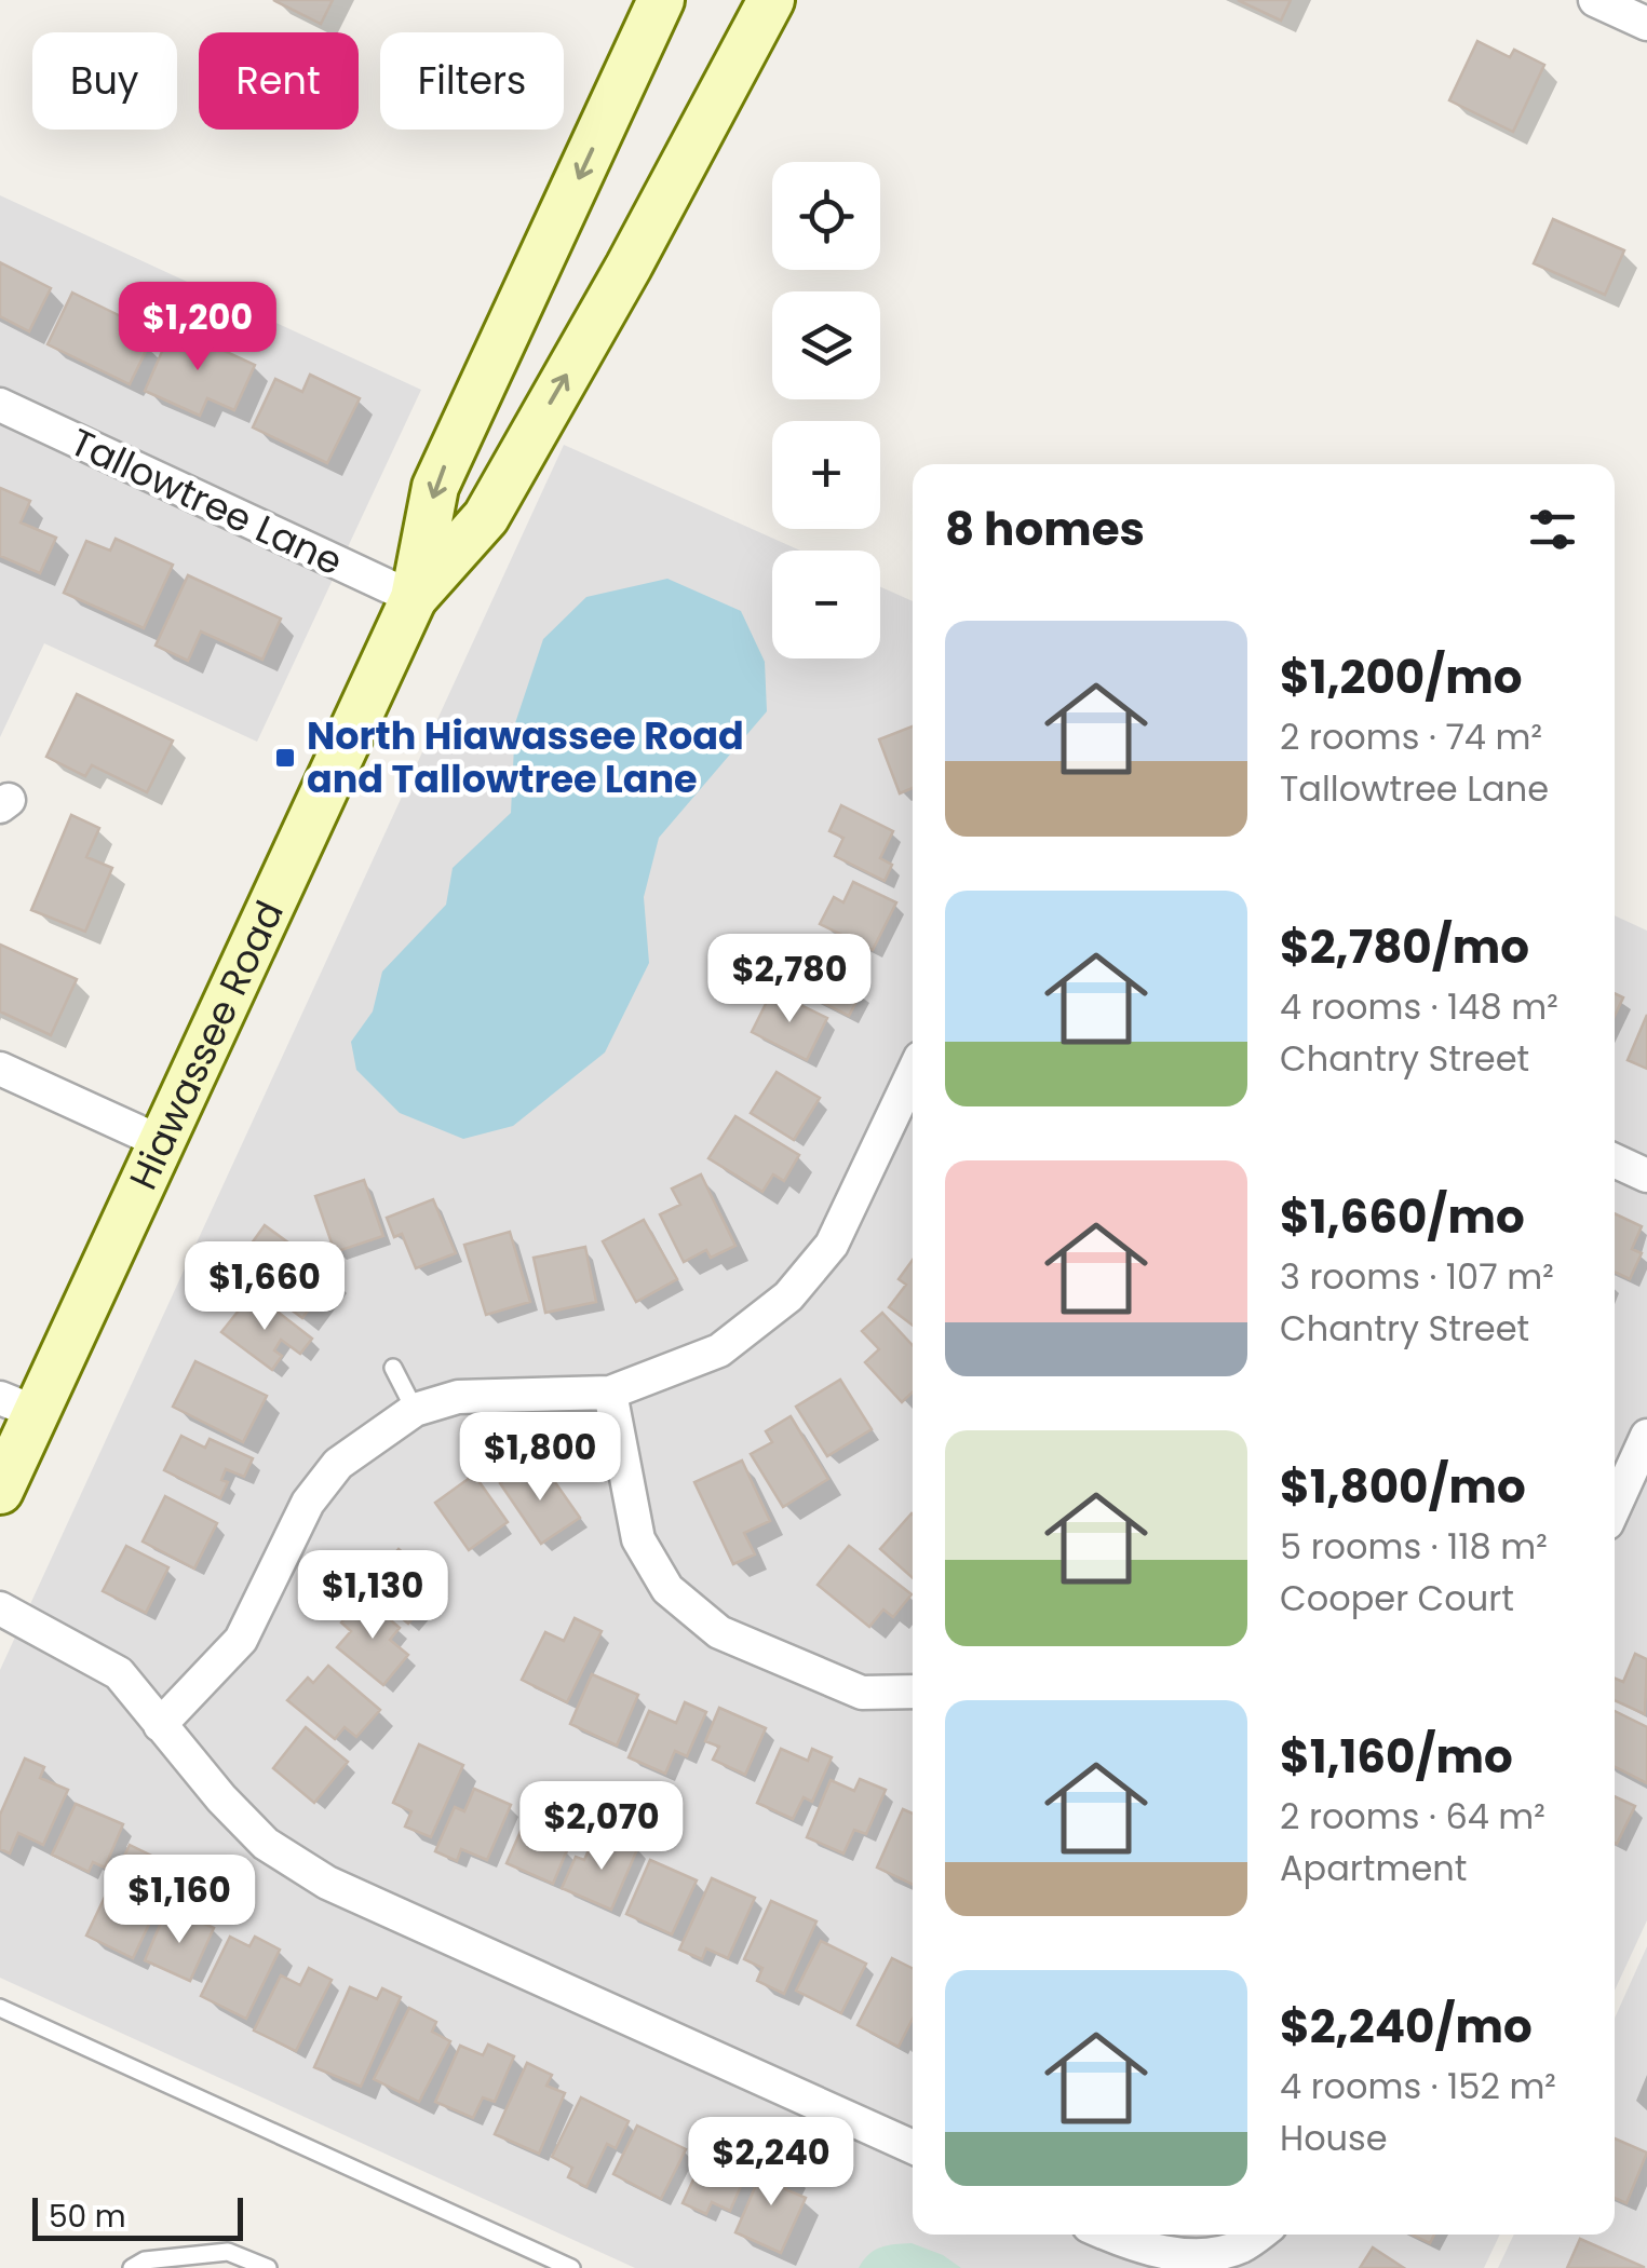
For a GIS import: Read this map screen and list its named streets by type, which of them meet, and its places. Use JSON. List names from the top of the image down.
{
  "streets": {
    "main road": ["Hiawassee Road"],
    "street": ["Tallowtree Lane"]
  },
  "crossings": [
    ["Tallowtree Lane", "Hiawassee Road"]
  ],
  "places": {
    "transit": ["North Hiawassee Road and Tallowtree Lane"]
  },
  "scale_bar": "50 m",
  "page": {
    "chip": ["Buy", "Rent", "Filters"],
    "map_buttons": ["+", "−"],
    "price": [
      "$1,200",
      "$2,780",
      "$1,660",
      "$1,800",
      "$1,130",
      "$2,070",
      "$1,160",
      "$2,240"
    ],
    "heading": "8 homes",
    "list": [
      {
        "name": "$1,200/mo",
        "note": "2 rooms · 74 m² · Tallowtree Lane"
      },
      {
        "name": "$2,780/mo",
        "note": "4 rooms · 148 m² · Chantry Street"
      },
      {
        "name": "$1,660/mo",
        "note": "3 rooms · 107 m² · Chantry Street"
      },
      {
        "name": "$1,800/mo",
        "note": "5 rooms · 118 m² · Cooper Court"
      },
      {
        "name": "$1,160/mo",
        "note": "2 rooms · 64 m² · Apartment"
      },
      {
        "name": "$2,240/mo",
        "note": "4 rooms · 152 m² · House"
      }
    ],
    "scale": "50 m"
  }
}
